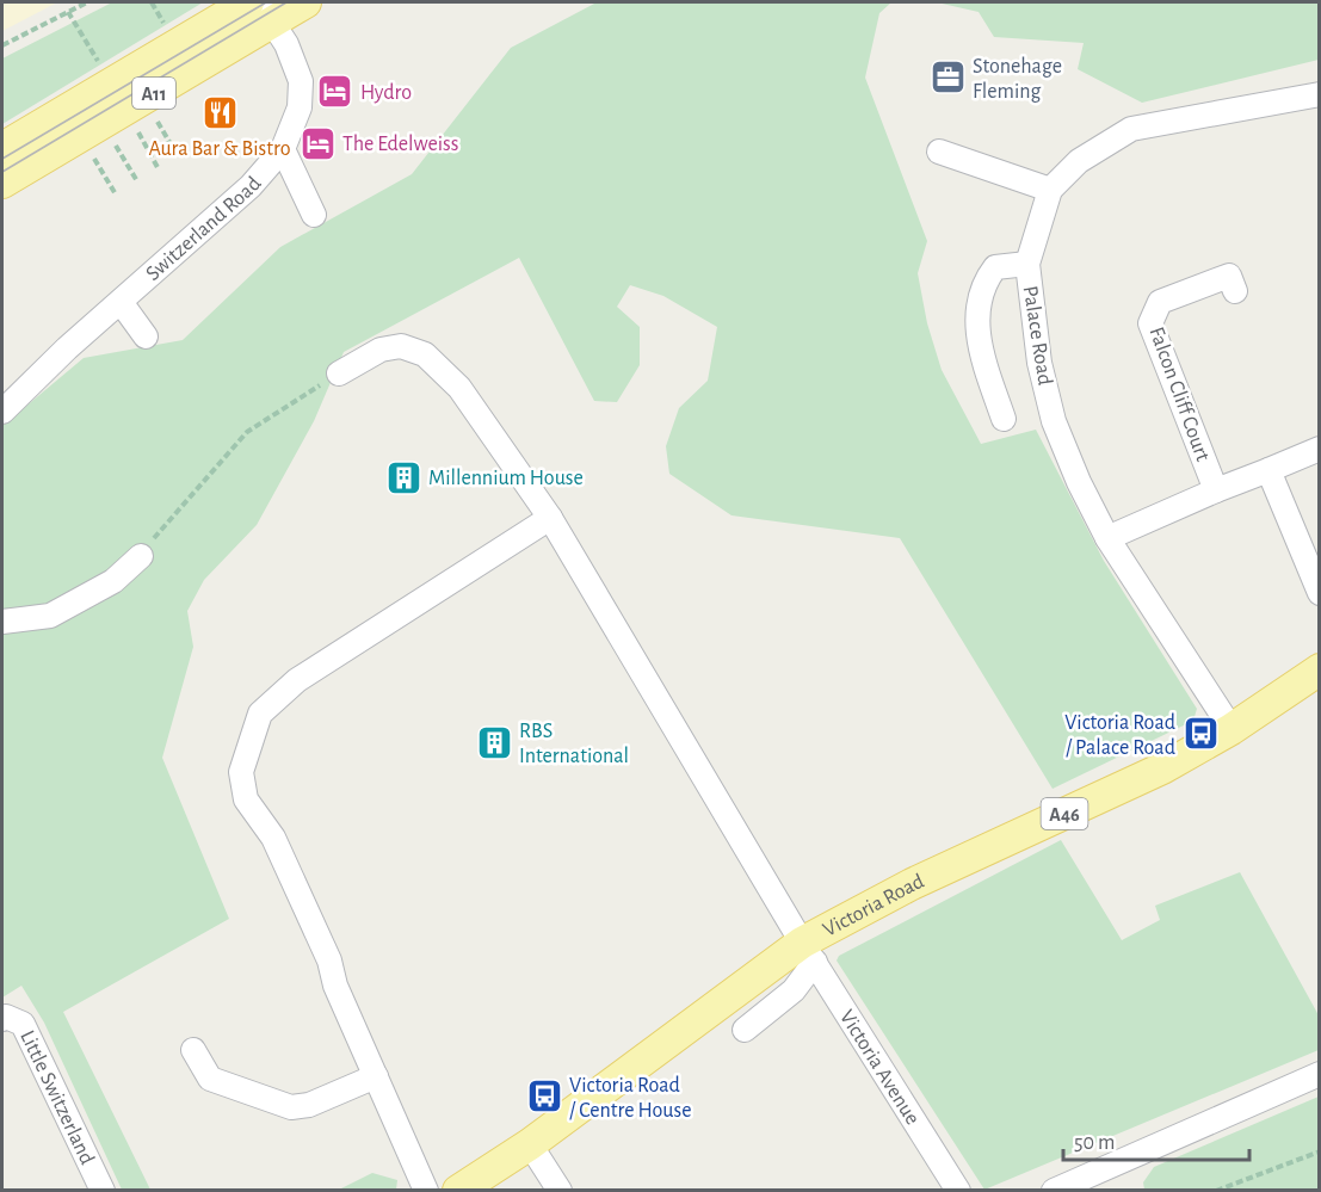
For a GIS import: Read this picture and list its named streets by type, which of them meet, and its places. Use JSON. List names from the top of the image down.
{
  "streets": {
    "main road": ["A11", "A46", "Victoria Road"],
    "street": [
      "Switzerland Road",
      "Palace Road",
      "Falcon Cliff Court",
      "Victoria Avenue",
      "Little Switzerland"
    ]
  },
  "crossings": [
    ["A11", "Switzerland Road"],
    ["Palace Road", "Falcon Cliff Court"],
    ["Palace Road", "Victoria Road"],
    ["Victoria Road", "Victoria Avenue"]
  ],
  "places": {
    "office": ["Stonehage Fleming"],
    "hotel": ["Hydro", "The Edelweiss"],
    "restaurant": ["Aura Bar & Bistro"],
    "building": ["Millennium House", "RBS International"],
    "bus stop": ["Victoria Road / Palace Road", "Victoria Road / Centre House"]
  },
  "scale_bar": "50 m"
}
